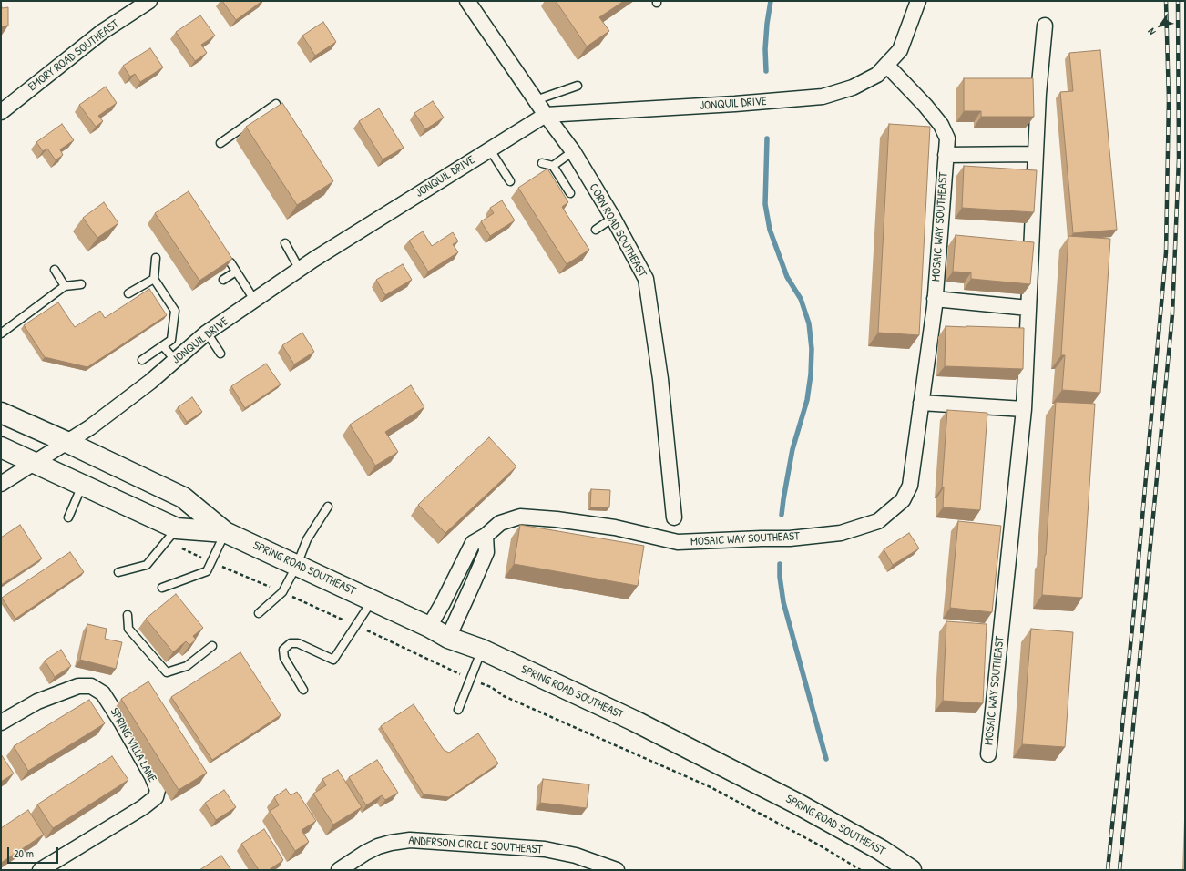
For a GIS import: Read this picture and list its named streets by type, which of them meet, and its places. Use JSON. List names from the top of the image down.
{
  "streets": {
    "main road": ["SPRING ROAD SOUTHEAST"],
    "street": [
      "EMORY ROAD SOUTHEAST",
      "JONQUIL DRIVE",
      "MOSAIC WAY SOUTHEAST",
      "CORN ROAD SOUTHEAST",
      "SPRING VILLA LANE",
      "ANDERSON CIRCLE SOUTHEAST"
    ]
  },
  "crossings": [
    ["JONQUIL DRIVE", "MOSAIC WAY SOUTHEAST"],
    ["JONQUIL DRIVE", "CORN ROAD SOUTHEAST"],
    ["JONQUIL DRIVE", "SPRING ROAD SOUTHEAST"],
    ["MOSAIC WAY SOUTHEAST", "SPRING ROAD SOUTHEAST"]
  ],
  "scale_bar": "20 m",
  "north": "bottom left"
}
